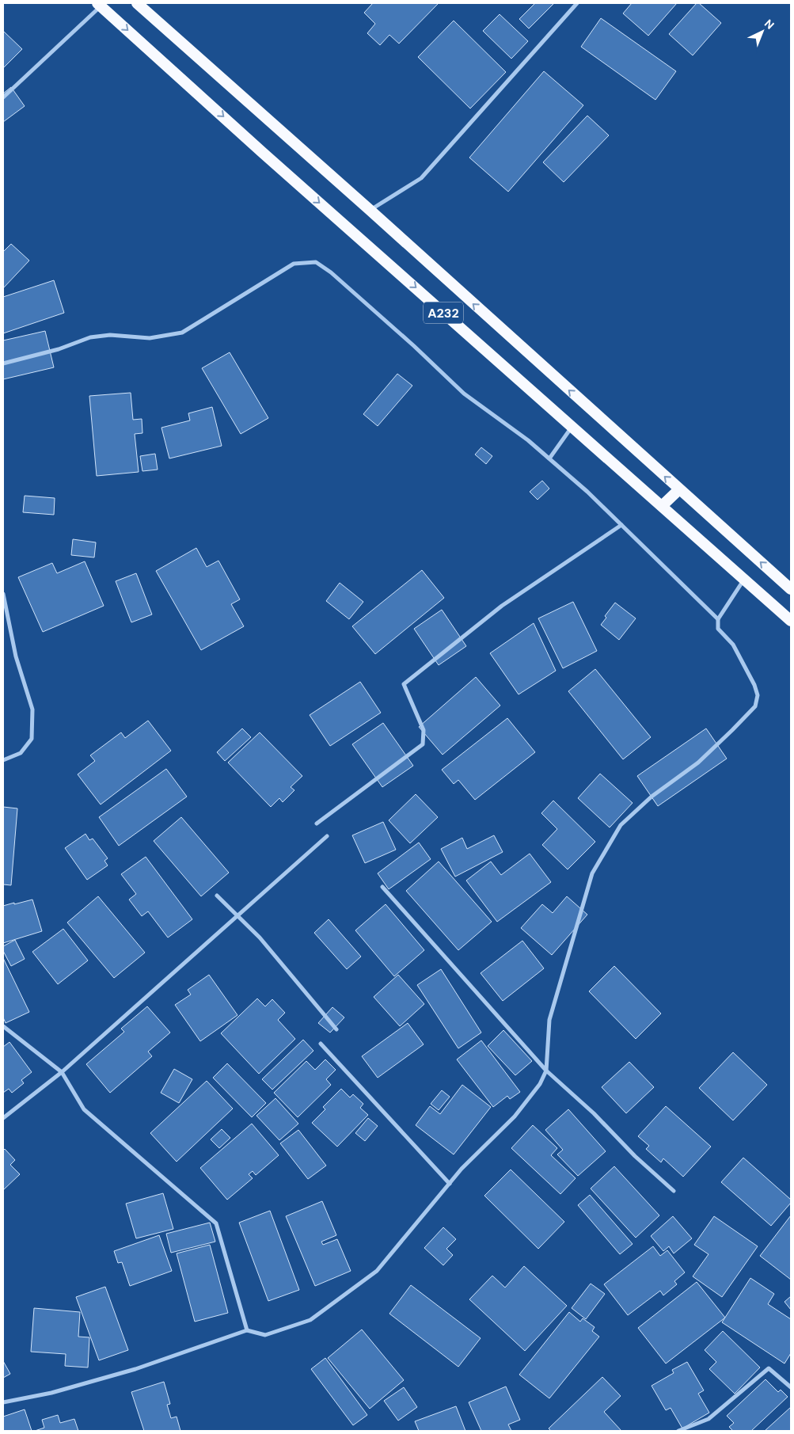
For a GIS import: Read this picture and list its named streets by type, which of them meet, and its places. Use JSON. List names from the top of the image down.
{
  "streets": {
    "highway": ["A232"]
  },
  "north": "top right"
}
